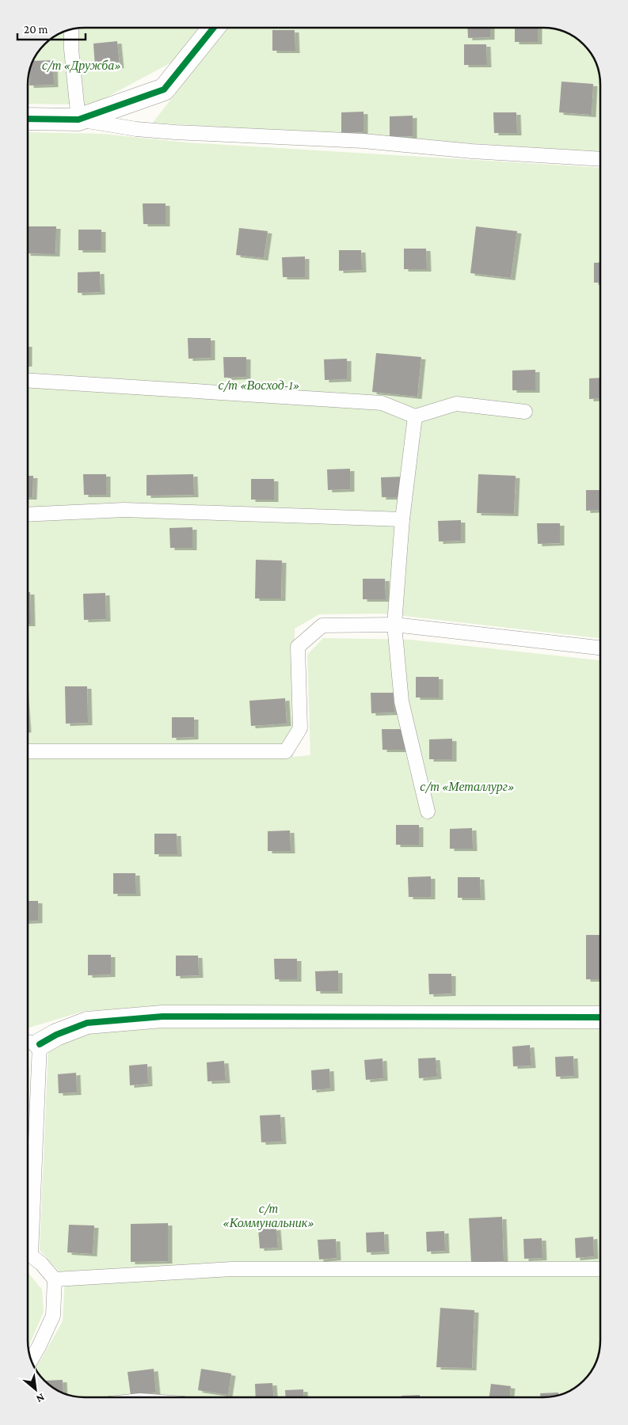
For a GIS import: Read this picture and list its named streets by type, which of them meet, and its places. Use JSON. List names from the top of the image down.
{
  "parks": [
    "с/т «Дружба»",
    "с/т «Восход-1»",
    "с/т «Металлург»",
    "с/т «Коммунальник»"
  ],
  "scale_bar": "20 m",
  "north": "bottom right"
}
